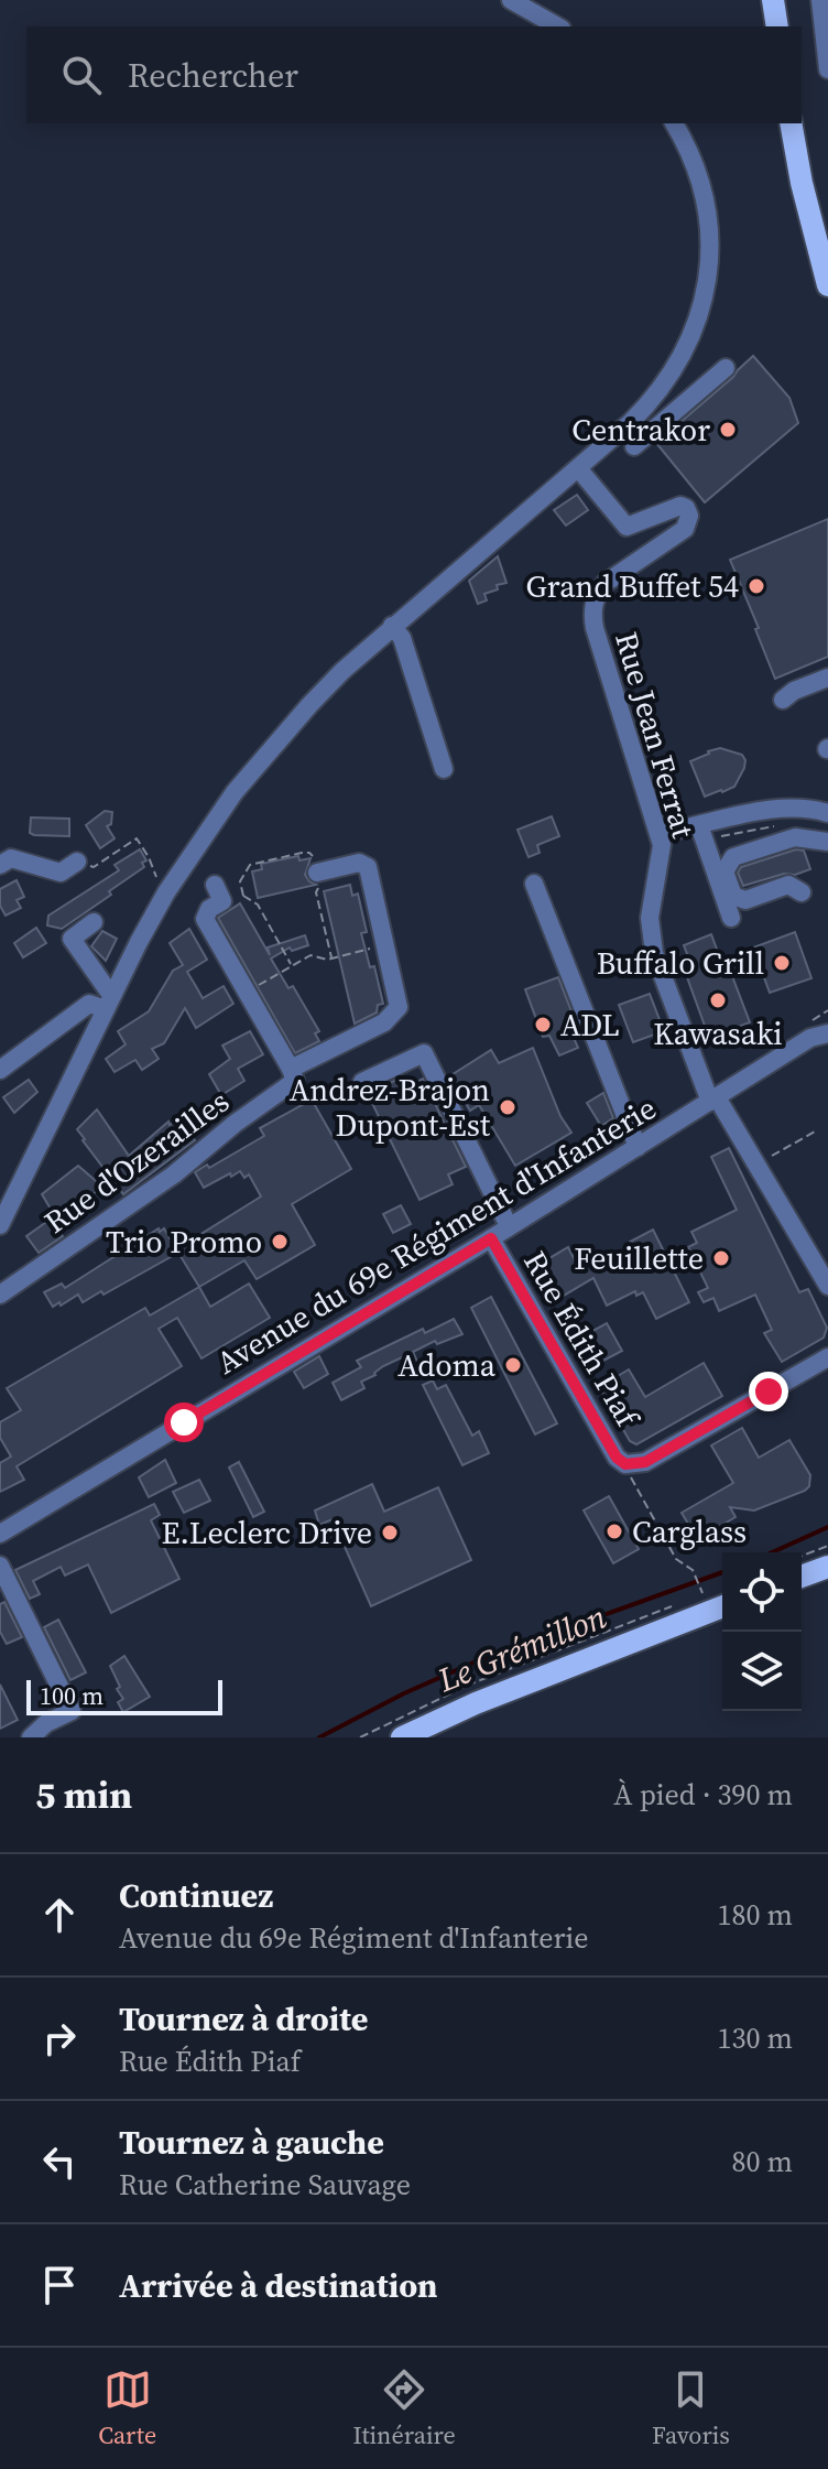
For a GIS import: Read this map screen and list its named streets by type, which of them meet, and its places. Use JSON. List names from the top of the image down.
{
  "streets": {
    "street": [
      "Rue Jean Ferrat",
      "Rue d'Ozerailles",
      "Avenue du 69e Régiment d'Infanterie",
      "Rue Édith Piaf"
    ]
  },
  "crossings": [
    ["Rue Jean Ferrat", "Avenue du 69e Régiment d'Infanterie"],
    ["Avenue du 69e Régiment d'Infanterie", "Rue Édith Piaf"]
  ],
  "water": ["Le Grémillon"],
  "places": [
    "Centrakor",
    "Grand Buffet 54",
    "Buffalo Grill",
    "Kawasaki",
    "ADL",
    "Andrez-Brajon Dupont-Est",
    "Trio Promo",
    "Feuillette",
    "Adoma",
    "Carglass",
    "E.Leclerc Drive"
  ],
  "scale_bar": "100 m",
  "page": {
    "search": "Rechercher",
    "scale": "100 m",
    "heading": ["5 min", "À pied · 390 m"],
    "list": [
      ["Continuez", "Avenue du 69e Régiment d'Infanterie", "180 m"],
      ["Tournez à droite", "Rue Édith Piaf", "130 m"],
      ["Tournez à gauche", "Rue Catherine Sauvage", "80 m"],
      "Arrivée à destination"
    ],
    "nav": ["Carte", "Itinéraire", "Favoris"]
  }
}
